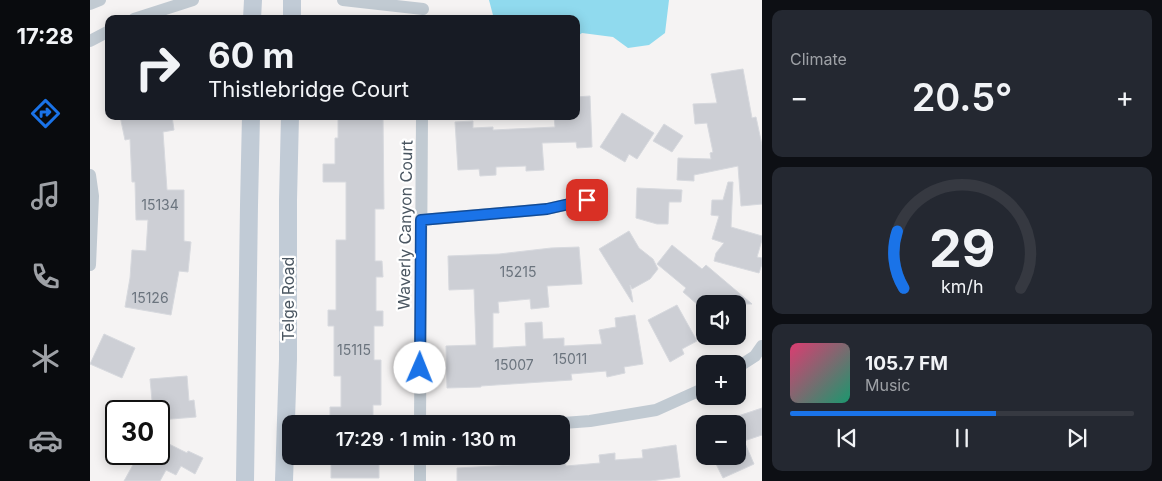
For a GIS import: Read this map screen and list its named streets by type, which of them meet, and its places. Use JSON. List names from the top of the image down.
{
  "streets": {
    "main road": ["Telge Road"],
    "street": ["Waverly Canyon Court"]
  },
  "house_numbers": [
    "15134",
    "15215",
    "15126",
    "15115",
    "15011",
    "15007"
  ],
  "page": {
    "tabs": "17:28",
    "tile": "Climate",
    "turn": ["60 m", "Thistlebridge Court"],
    "heat": ["−", "20.5°", "+"],
    "map_buttons": ["+", "−"],
    "song": ["105.7 FM", "Music"],
    "limit": "30",
    "trip": "17:29 · 1 min · 130 m",
    "gauge": ["29", "km/h"]
  }
}
